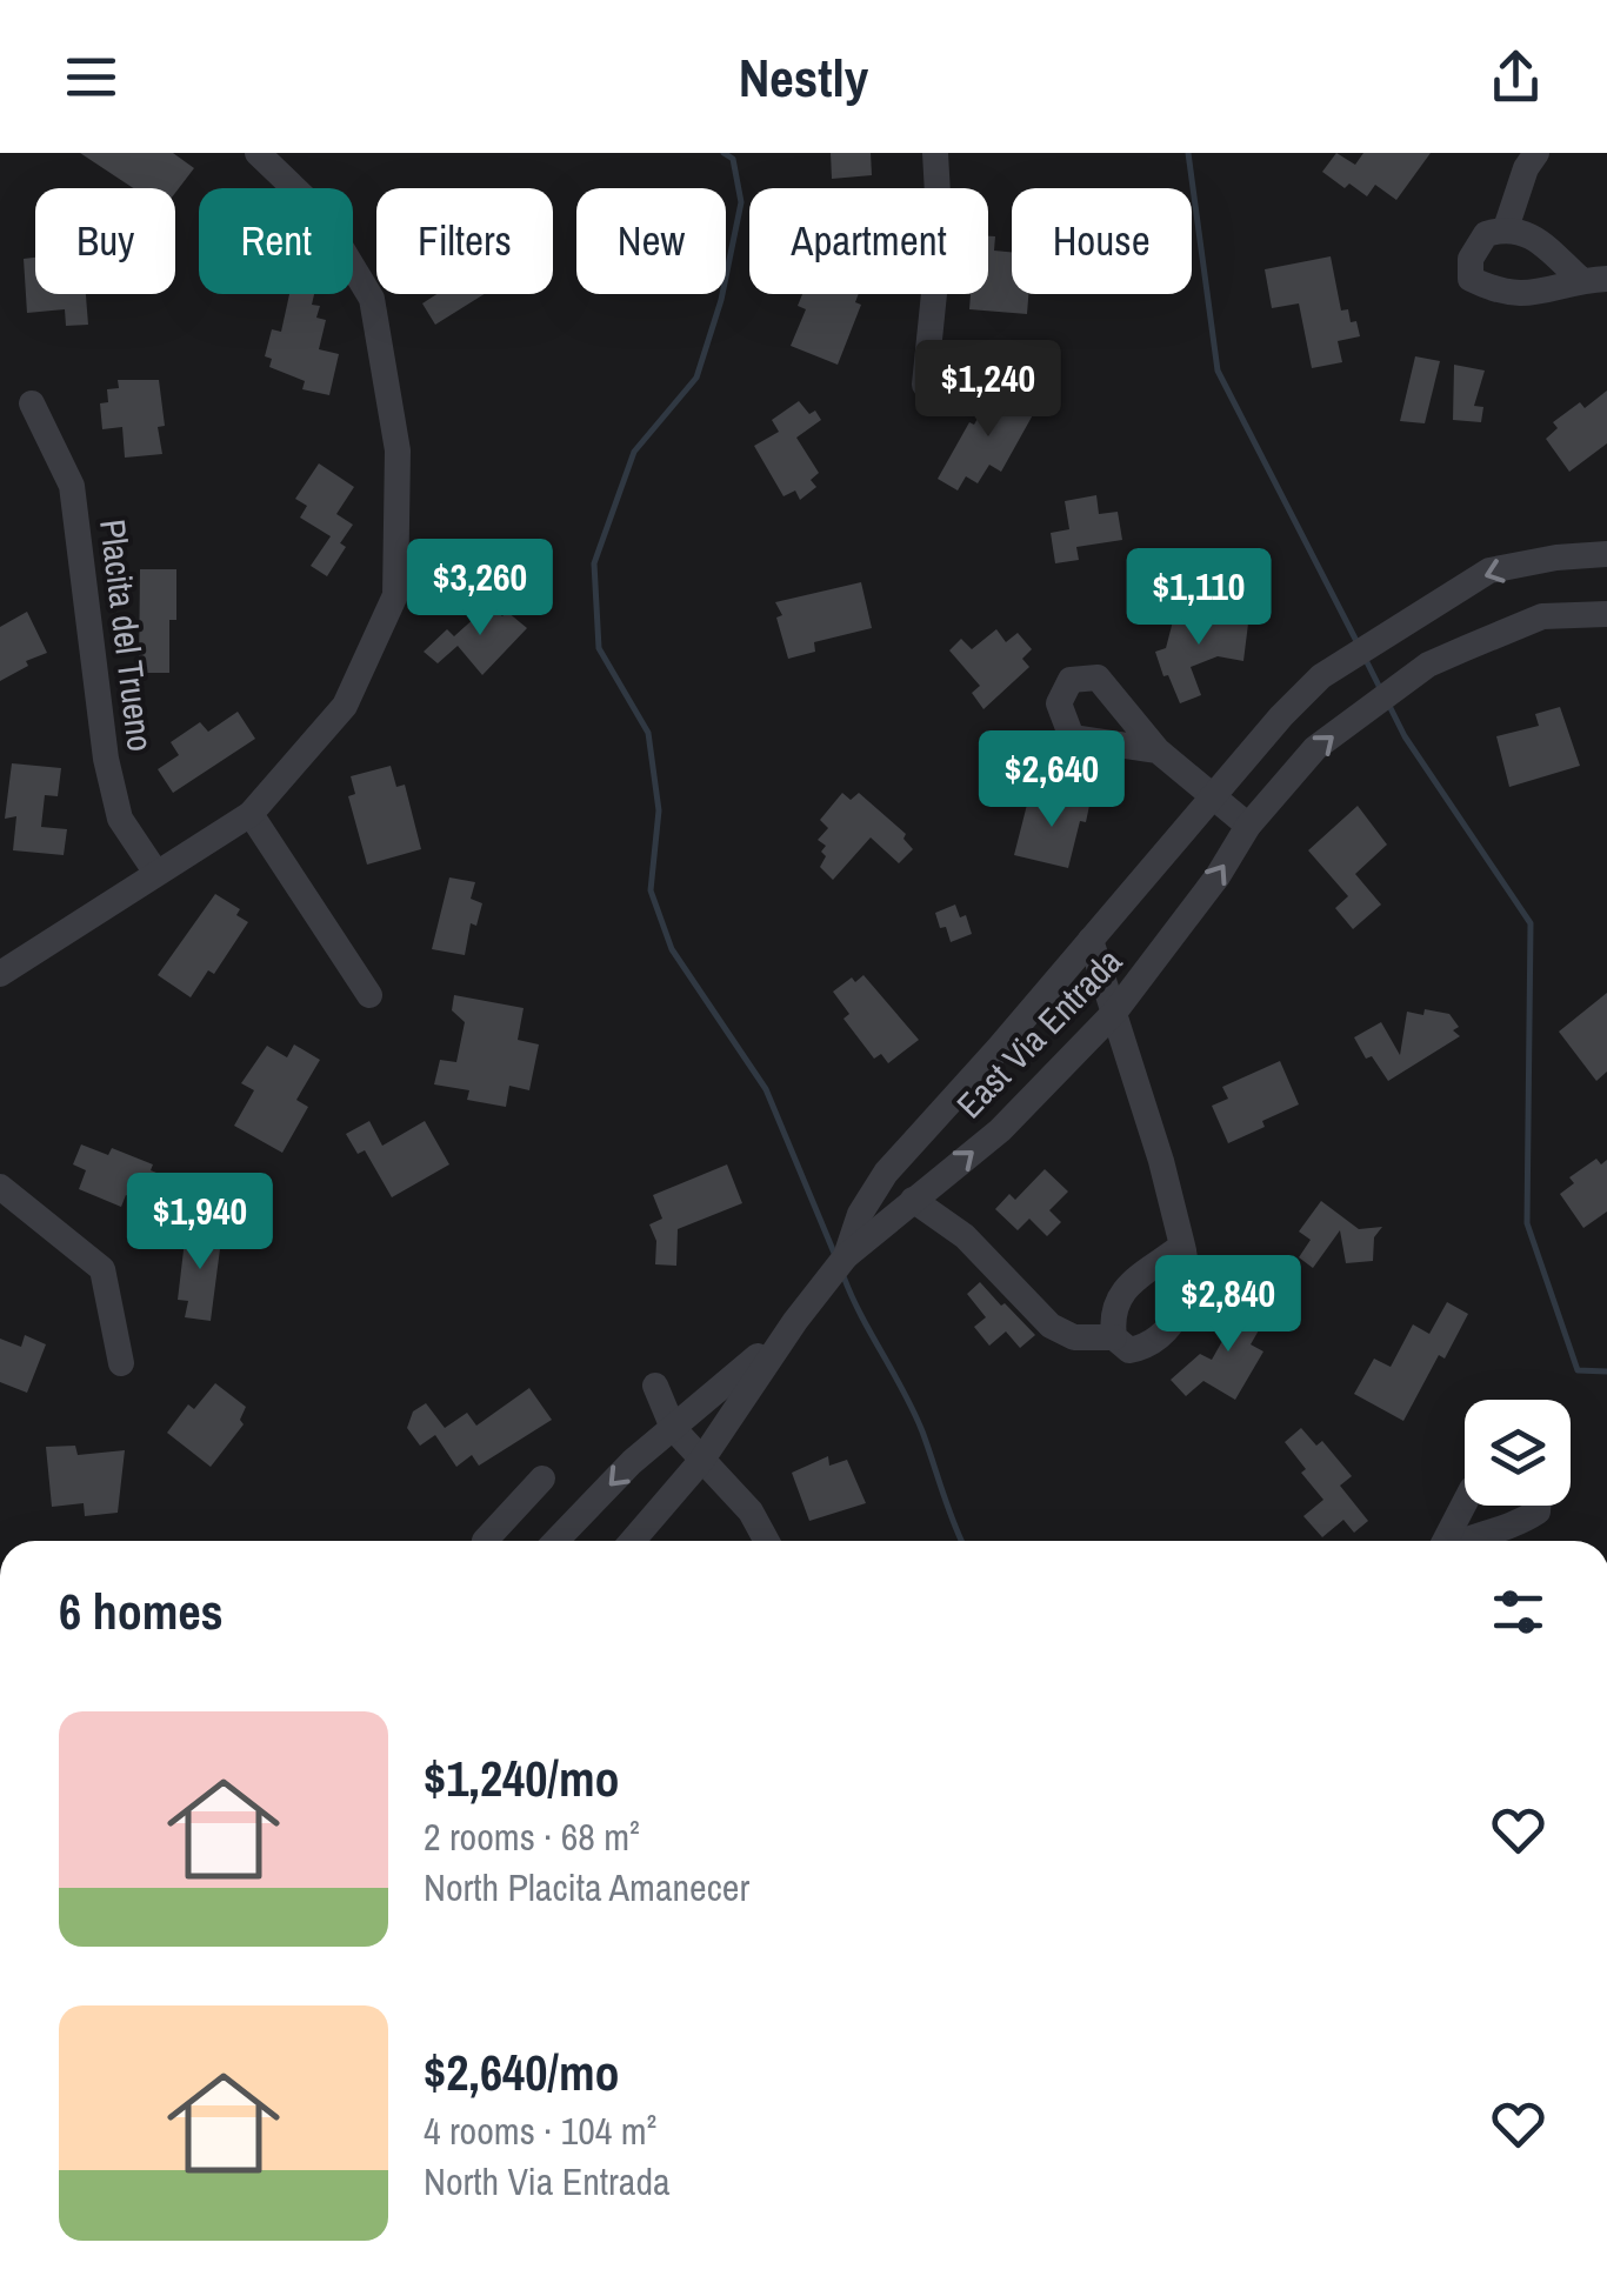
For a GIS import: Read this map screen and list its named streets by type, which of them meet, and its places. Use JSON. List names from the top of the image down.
{
  "streets": {
    "street": ["Placita del Trueno", "East Via Entrada"]
  },
  "page": {
    "header": "Nestly",
    "chip": [
      "Buy",
      "Rent",
      "Filters",
      "New",
      "Apartment",
      "House"
    ],
    "price": [
      "$1,240",
      "$3,260",
      "$1,110",
      "$2,640",
      "$1,940",
      "$2,840"
    ],
    "heading": "6 homes",
    "list": [
      {
        "name": "$1,240/mo",
        "note": "2 rooms · 68 m² · North Placita Amanecer"
      },
      {
        "name": "$2,640/mo",
        "note": "4 rooms · 104 m² · North Via Entrada"
      }
    ]
  }
}
